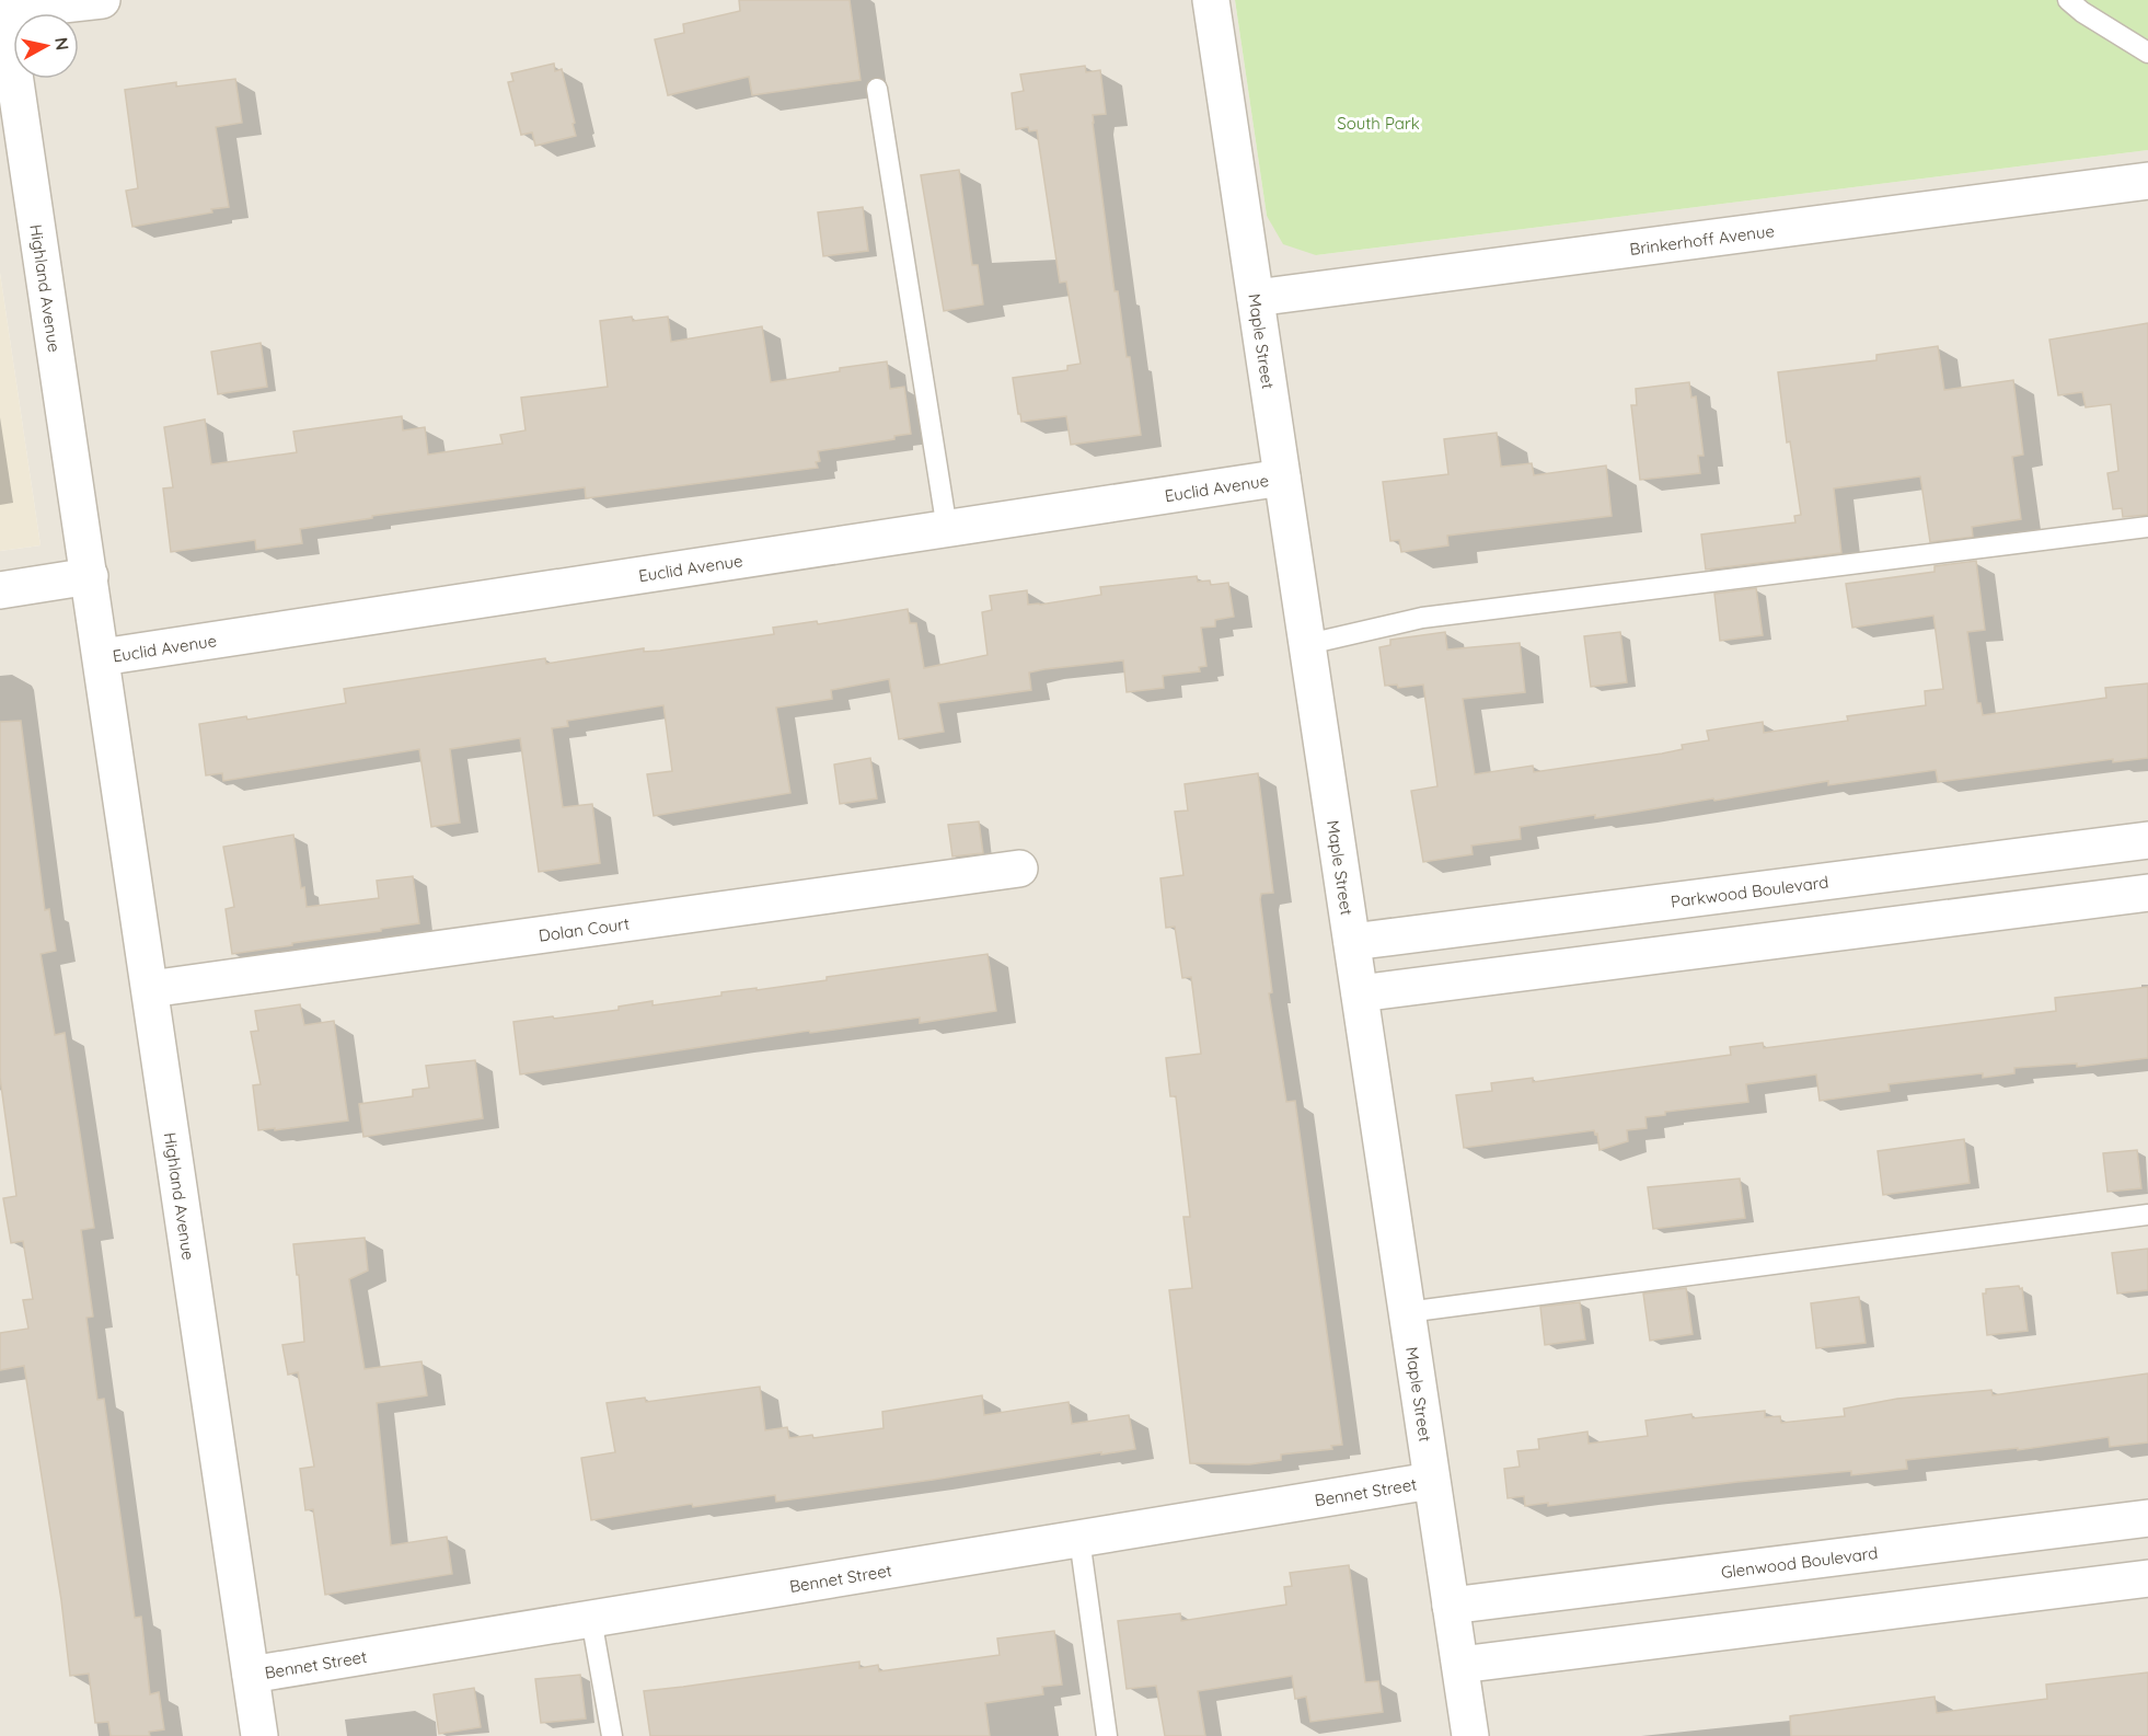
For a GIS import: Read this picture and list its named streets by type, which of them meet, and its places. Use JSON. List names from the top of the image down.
{
  "streets": {
    "street": [
      "Brinkerhoff Avenue",
      "Highland Avenue",
      "Maple Street",
      "Euclid Avenue",
      "Parkwood Boulevard",
      "Dolan Court",
      "Bennet Street",
      "Glenwood Boulevard"
    ]
  },
  "crossings": [
    ["Brinkerhoff Avenue", "Maple Street"],
    ["Highland Avenue", "Euclid Avenue"],
    ["Highland Avenue", "Dolan Court"],
    ["Highland Avenue", "Bennet Street"],
    ["Maple Street", "Euclid Avenue"],
    ["Maple Street", "Parkwood Boulevard"],
    ["Maple Street", "Bennet Street"],
    ["Maple Street", "Glenwood Boulevard"]
  ],
  "parks": ["South Park"],
  "north": "right"
}
